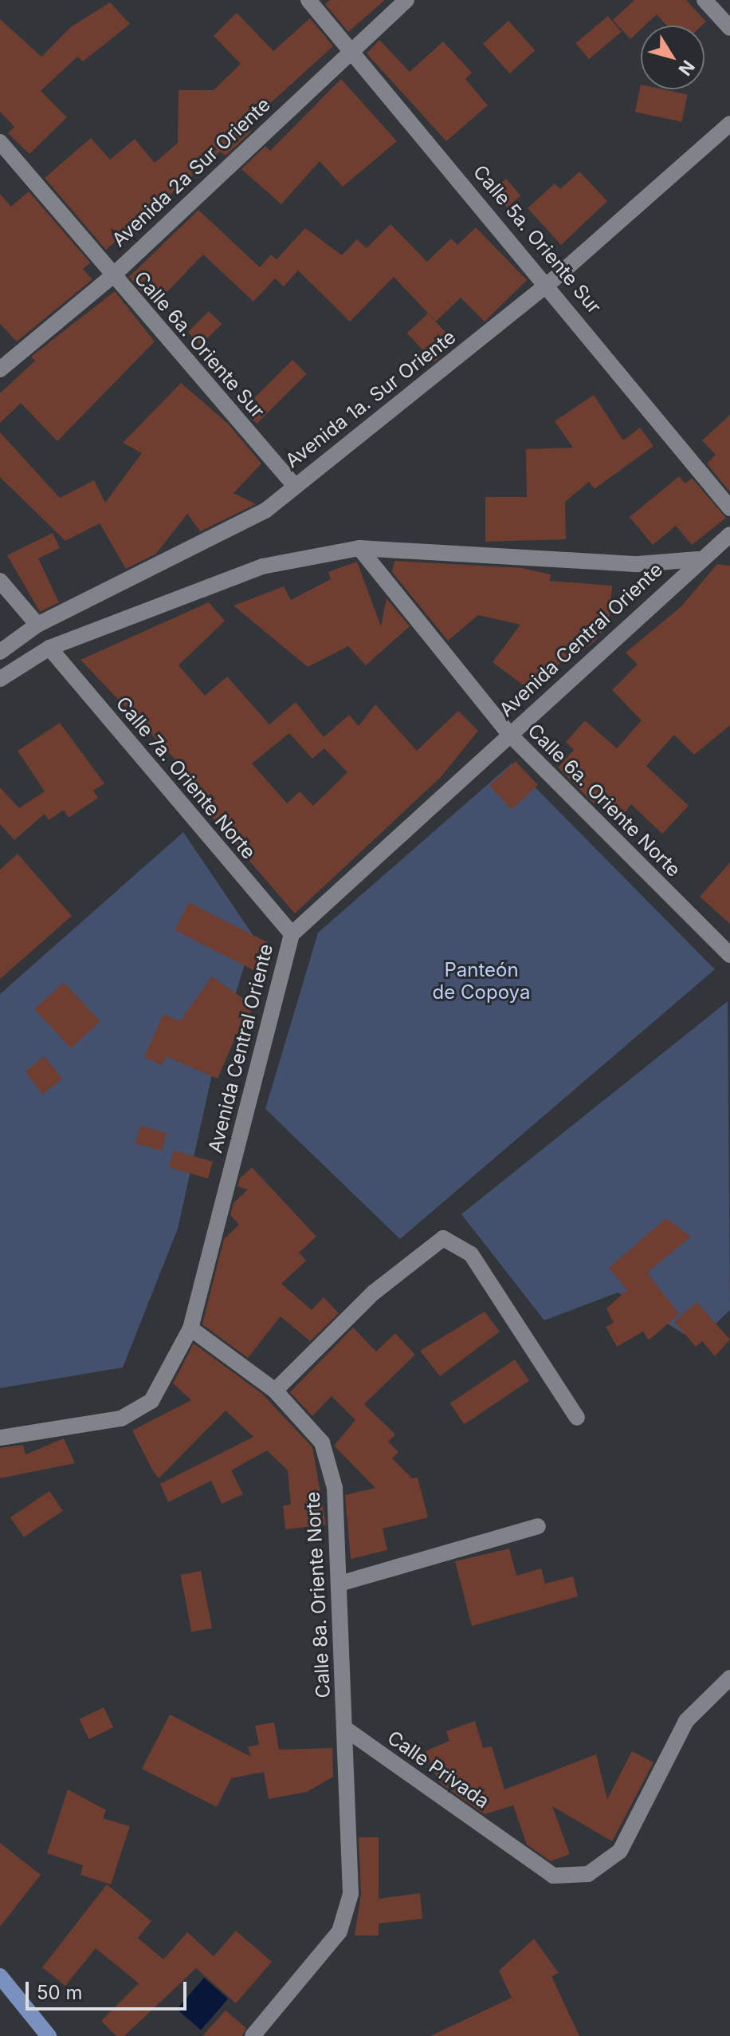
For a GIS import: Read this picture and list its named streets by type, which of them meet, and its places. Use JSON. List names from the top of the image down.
{
  "streets": {
    "street": [
      "Avenida 2a Sur Oriente",
      "Calle 5a. Oriente Sur",
      "Calle 6a. Oriente Sur",
      "Avenida 1a. Sur Oriente",
      "Avenida Central Oriente",
      "Calle 7a. Oriente Norte",
      "Calle 6a. Oriente Norte",
      "Calle 8a. Oriente Norte",
      "Calle Privada"
    ]
  },
  "crossings": [
    ["Avenida 2a Sur Oriente", "Calle 5a. Oriente Sur"],
    ["Avenida 2a Sur Oriente", "Calle 6a. Oriente Sur"],
    ["Calle 5a. Oriente Sur", "Avenida 1a. Sur Oriente"],
    ["Calle 6a. Oriente Sur", "Avenida 1a. Sur Oriente"],
    ["Avenida Central Oriente", "Calle 7a. Oriente Norte"],
    ["Avenida Central Oriente", "Calle 6a. Oriente Norte"],
    ["Avenida Central Oriente", "Calle 8a. Oriente Norte"],
    ["Calle 8a. Oriente Norte", "Calle Privada"]
  ],
  "parks": ["Panteón de Copoya"],
  "scale_bar": "50 m",
  "north": "bottom right"
}
